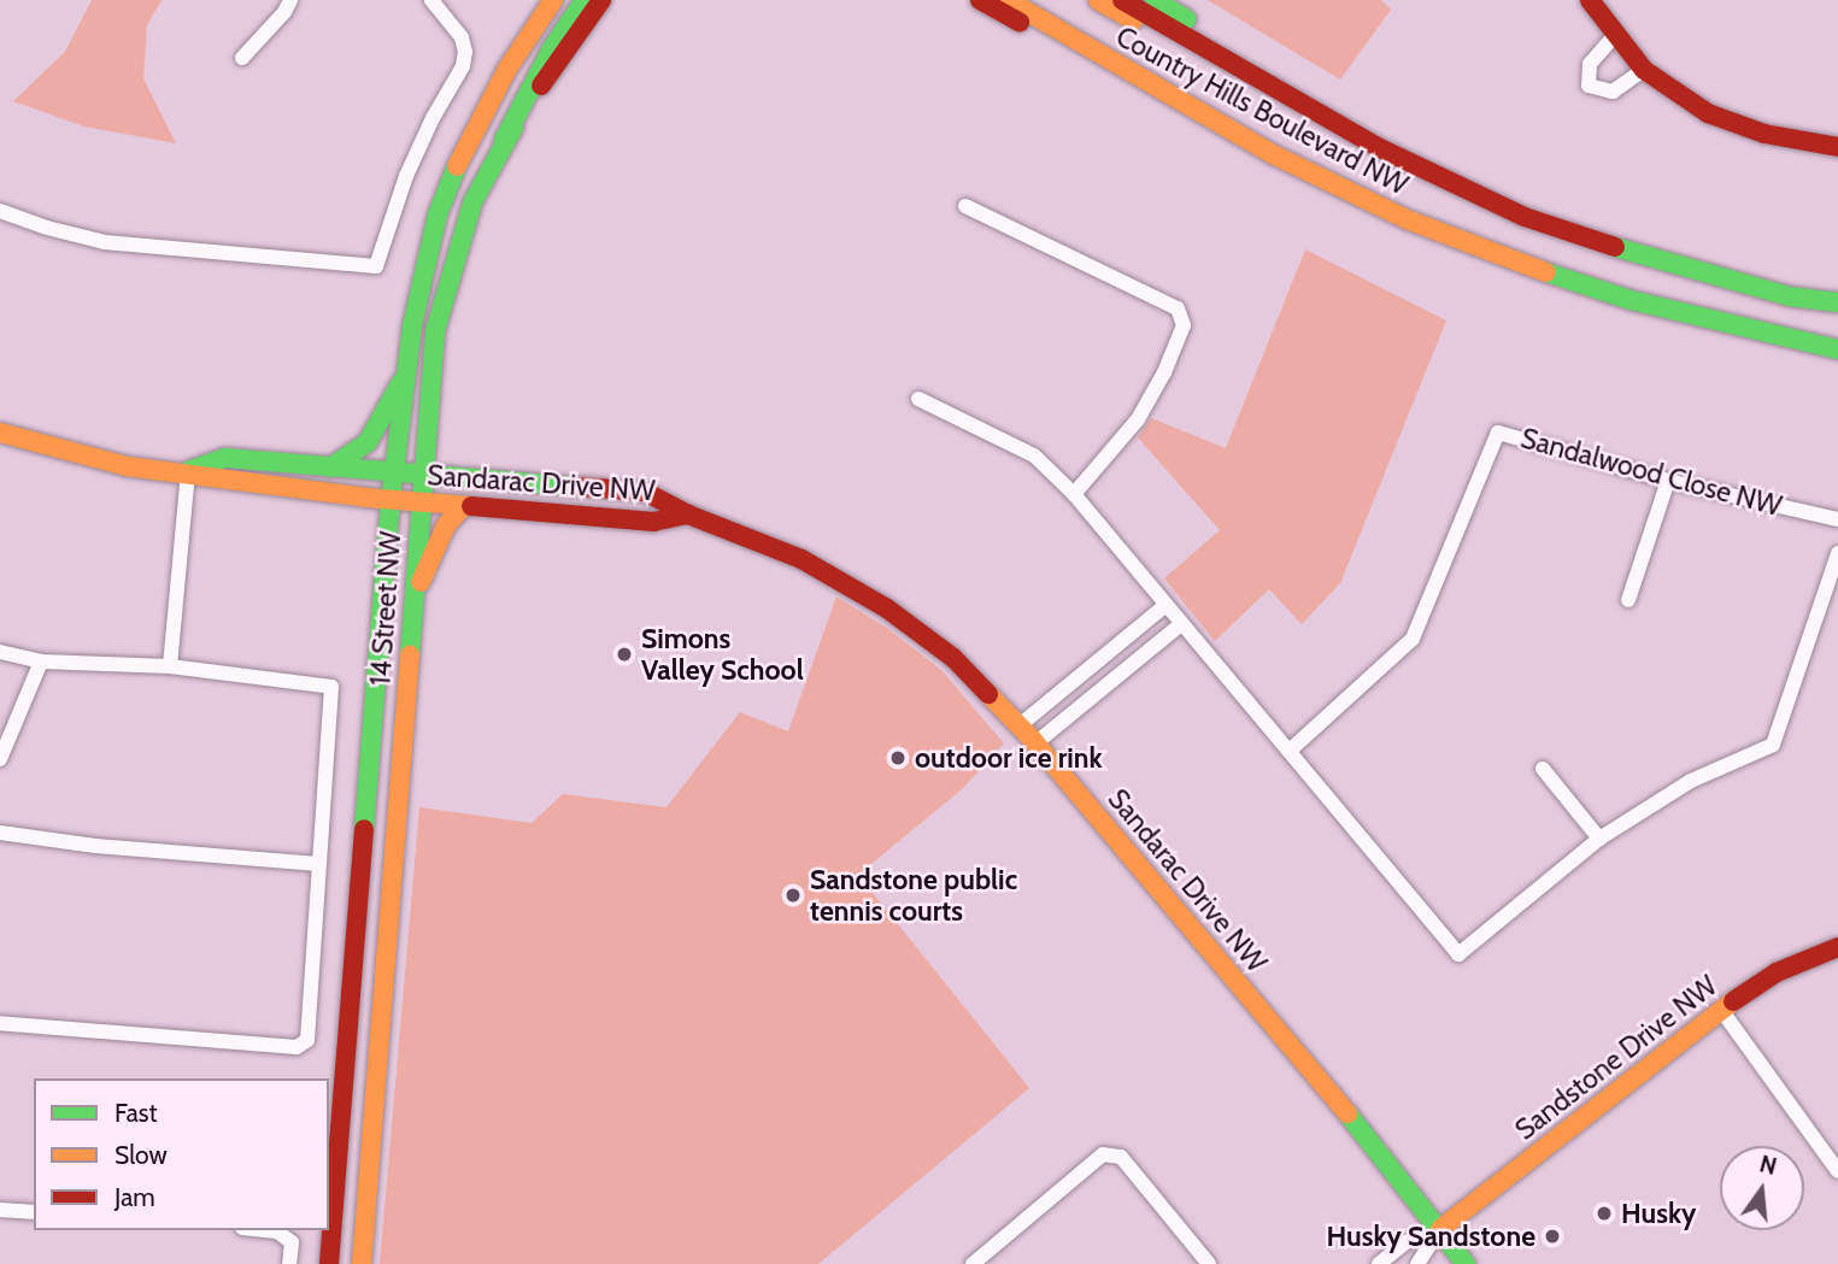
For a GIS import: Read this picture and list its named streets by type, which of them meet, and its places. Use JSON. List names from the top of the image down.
{
  "streets": {
    "main road": [
      "Country Hills Boulevard NW",
      "Sandarac Drive NW",
      "14 Street NW",
      "Sandstone Drive NW"
    ],
    "street": ["Sandalwood Close NW"]
  },
  "crossings": [
    ["Sandarac Drive NW", "14 Street NW"],
    ["Sandarac Drive NW", "Sandstone Drive NW"]
  ],
  "places": [
    "Simons Valley School",
    "outdoor ice rink",
    "Sandstone public tennis courts",
    "Husky",
    "Husky Sandstone"
  ],
  "legend": ["Fast", "Slow", "Jam"],
  "north": "top"
}
